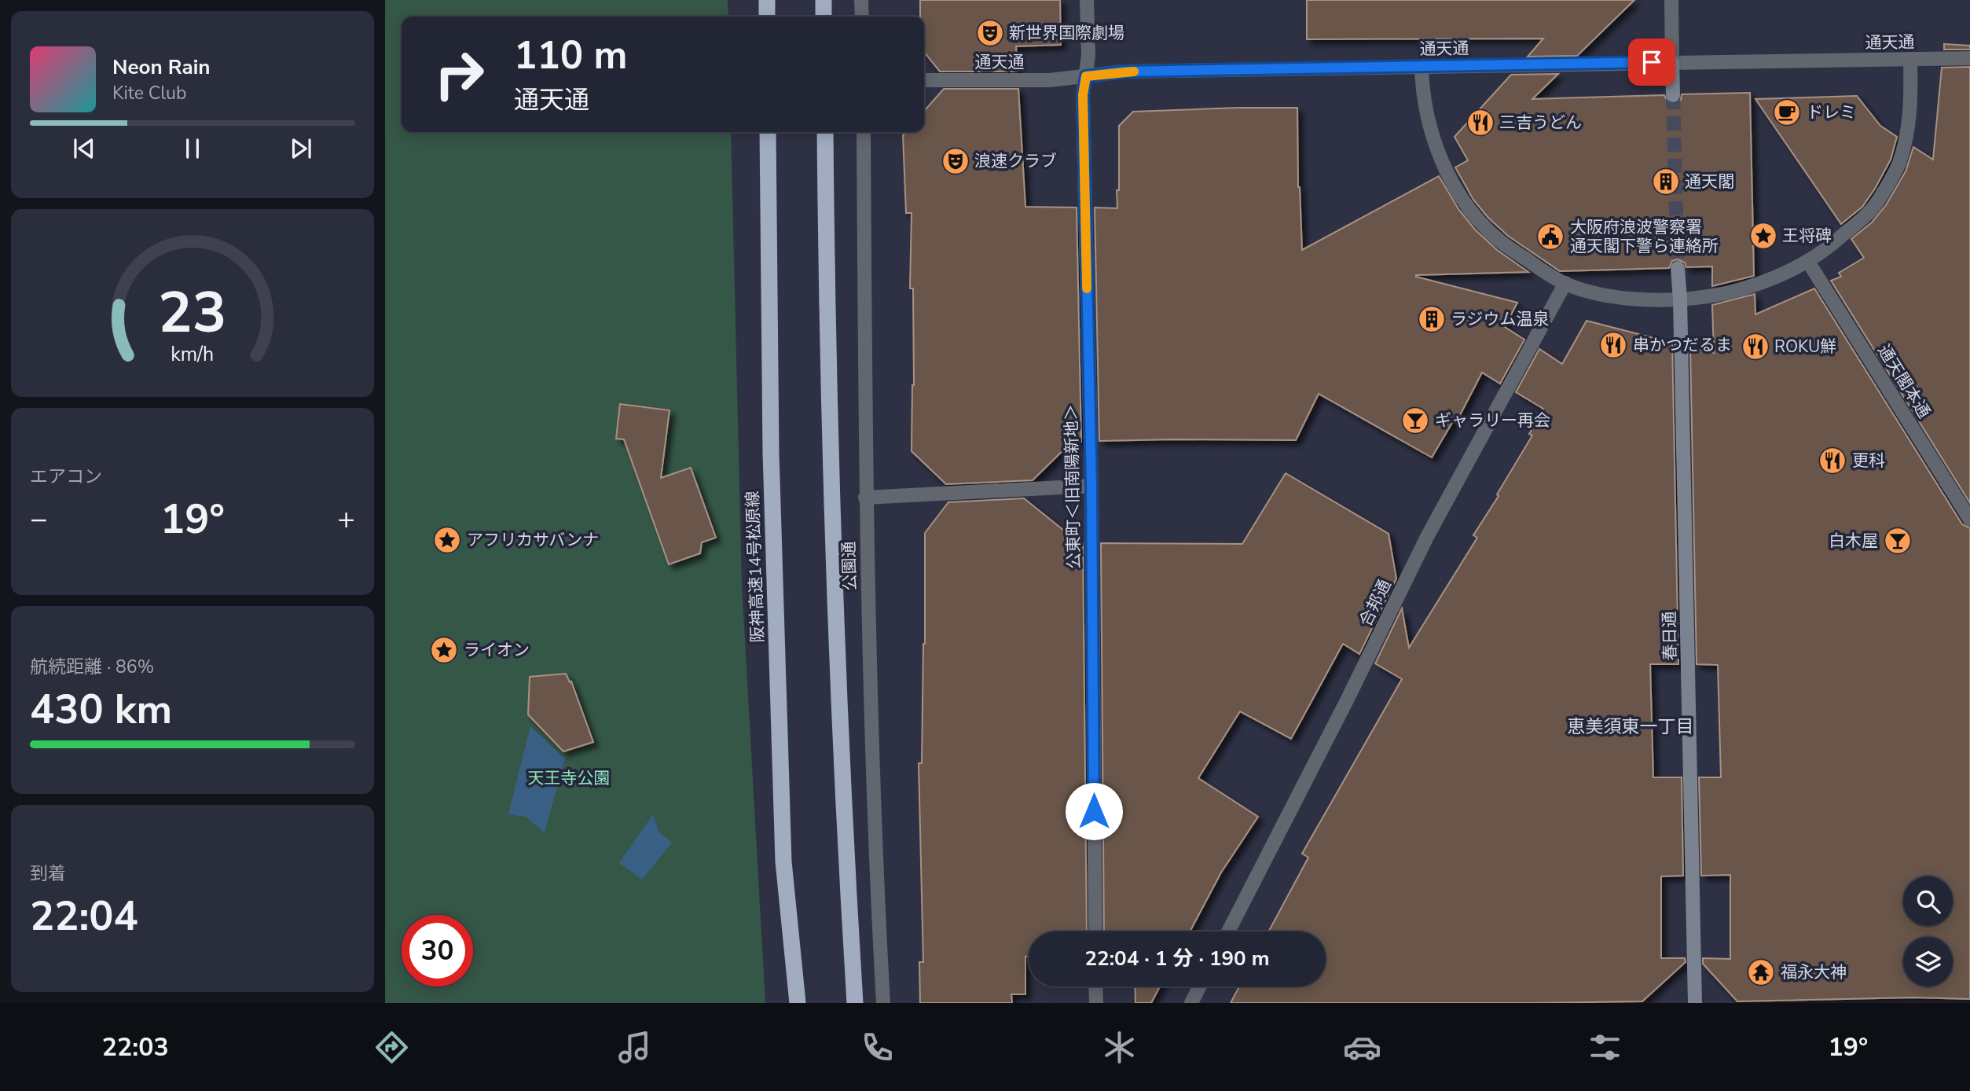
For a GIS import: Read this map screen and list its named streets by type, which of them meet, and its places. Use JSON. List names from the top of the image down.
{
  "streets": {
    "highway": ["阪神高速14号松原線"],
    "street": [
      "通天通",
      "通天閣本通",
      "公東町＜旧南陽新地＞",
      "公園通",
      "合邦通",
      "春日通"
    ]
  },
  "crossings": [
    ["通天通", "公東町＜旧南陽新地＞"]
  ],
  "districts": ["恵美須東一丁目"],
  "parks": ["天王寺公園"],
  "places": {
    "theatre": ["新世界国際劇場", "浪速クラブ"],
    "cafe": ["ドレミ"],
    "restaurant": [
      "三吉うどん",
      "串かつだるま",
      "ROKU鮮",
      "更科"
    ],
    "building": ["通天閣", "ラジウム温泉"],
    "place": ["王将碑", "アフリカサバンナ", "ライオン"],
    "public building": ["大阪府浪波警察署 通天閣下警ら連絡所"],
    "bar": ["ギャラリー再会", "白木屋"],
    "temple": ["福永大神"]
  },
  "page": {
    "turn": ["110 m", "通天通"],
    "song": ["Neon Rain", "Kite Club"],
    "tile": [
      "エアコン",
      ["航続距離 · 86%", "430 km"],
      ["到着", "22:04"]
    ],
    "heat": ["−", "19°", "+"],
    "limit": "30",
    "trip": "22:04 · 1 分 · 190 m",
    "tabs": ["22:03", "19°"],
    "gauge": ["23", "km/h"]
  }
}
